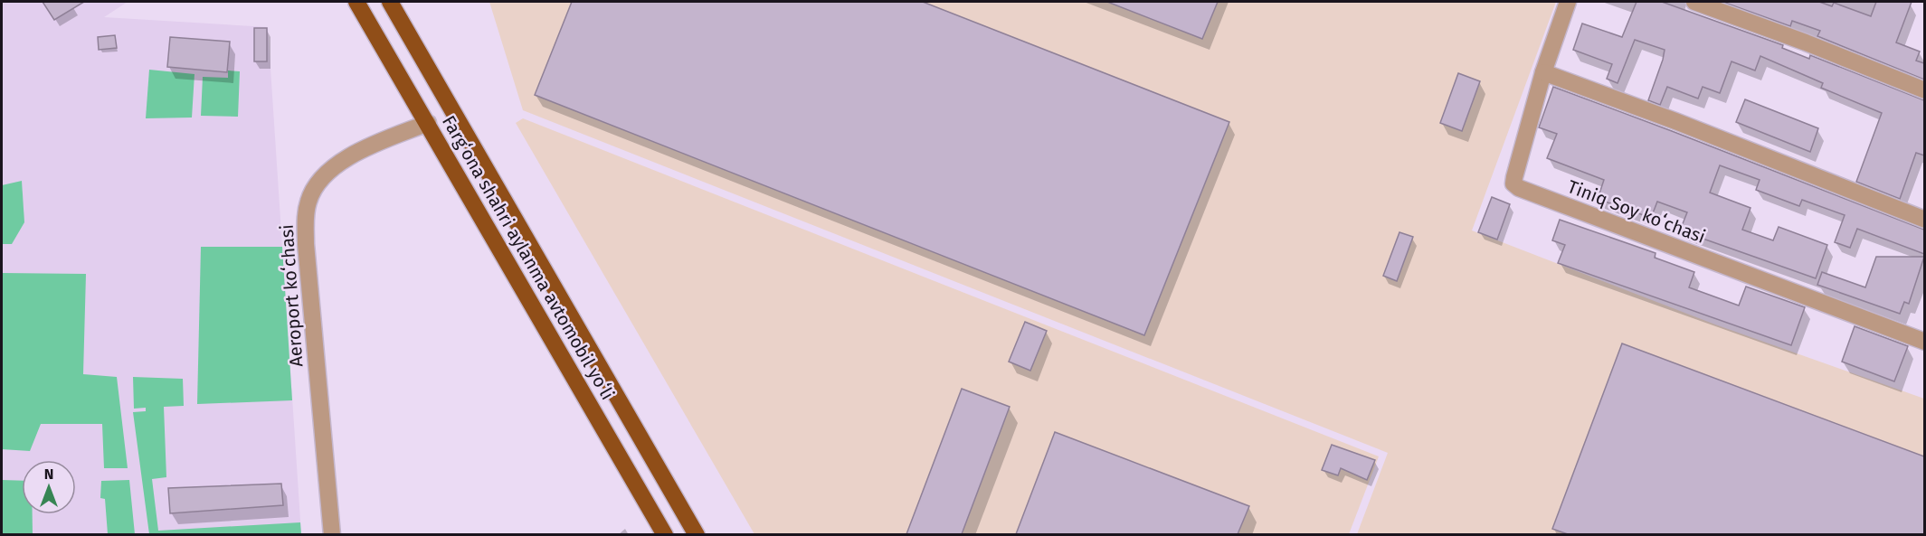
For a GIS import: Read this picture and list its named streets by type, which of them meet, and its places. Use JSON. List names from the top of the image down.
{
  "streets": {
    "highway": ["Fargʻona shahri aylanma avtomobil yoʻli"],
    "street": ["Tiniq Soy koʻchasi", "Aeroport koʻchasi"]
  },
  "crossings": [
    ["Fargʻona shahri aylanma avtomobil yoʻli", "Aeroport koʻchasi"]
  ],
  "north": "top"
}
